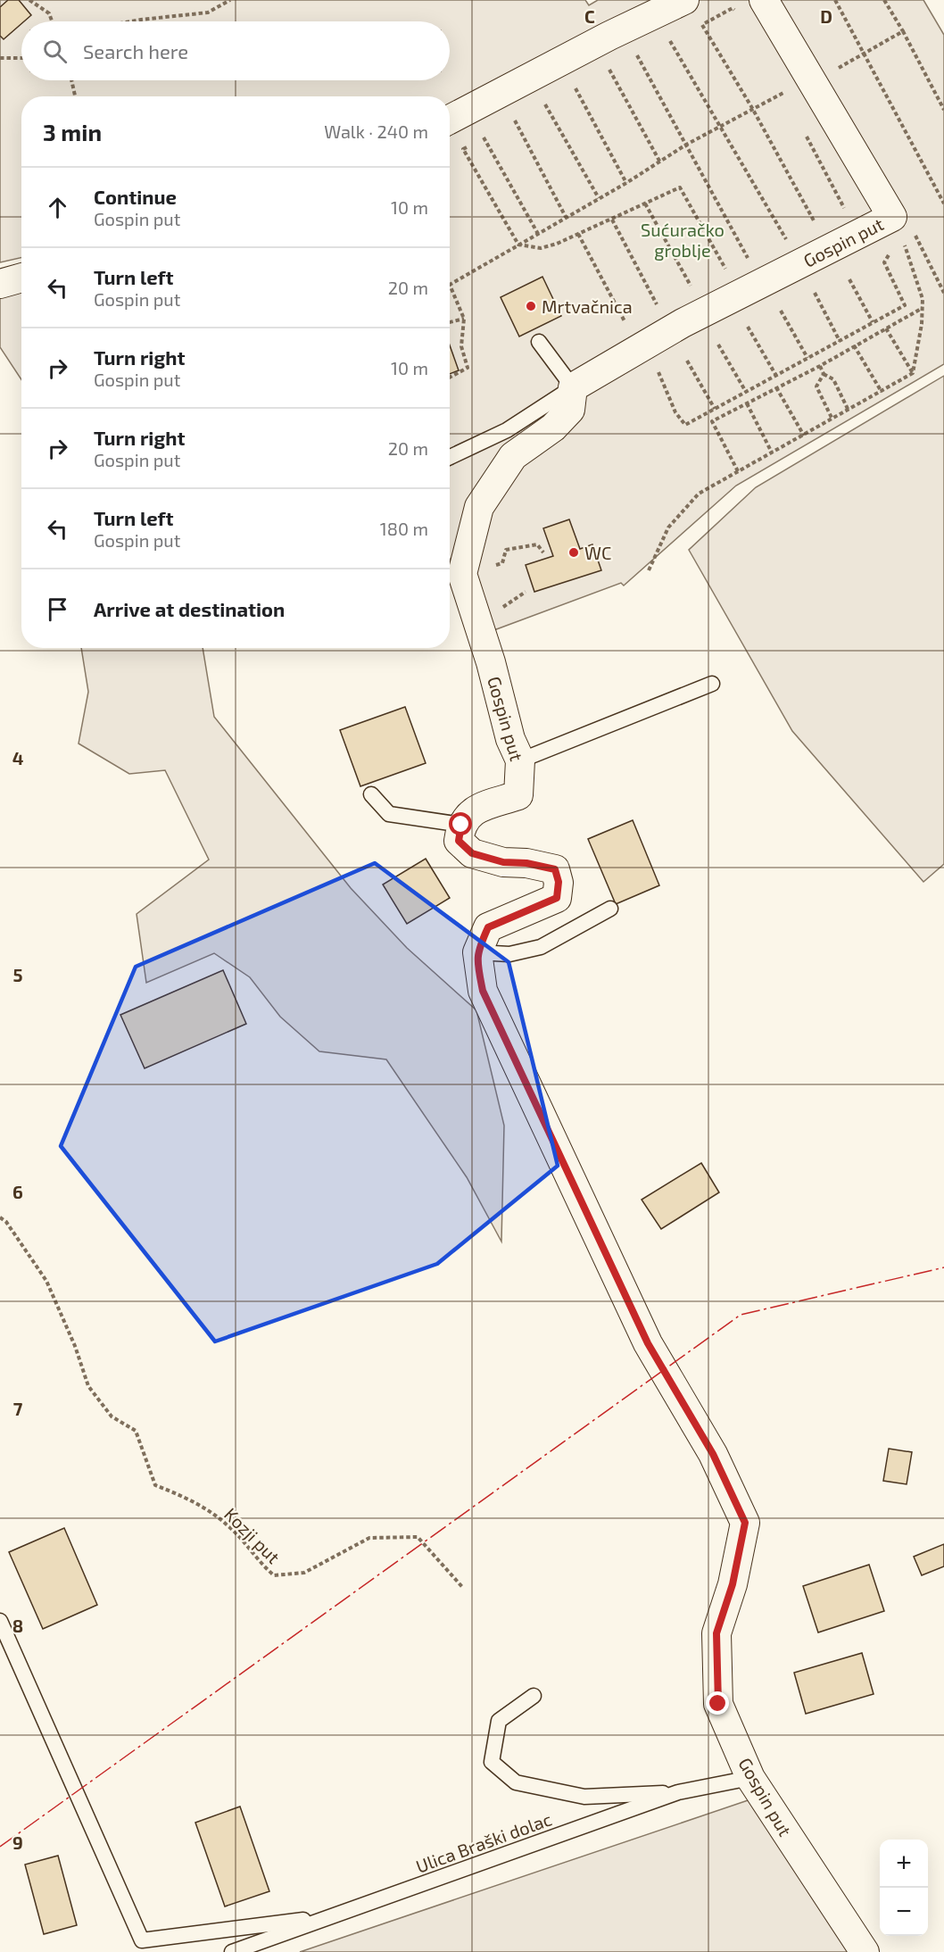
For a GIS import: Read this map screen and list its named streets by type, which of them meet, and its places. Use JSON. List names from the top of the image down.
{
  "streets": {
    "street": ["Gospin put"],
    "lane": ["Ulica Braški dolac"],
    "path": ["Kozji put"]
  },
  "crossings": [
    ["Gospin put", "Ulica Braški dolac"]
  ],
  "parks": ["Sućuračko groblje"],
  "places": ["Mrtvačnica", "WC"],
  "page": {
    "search": "Search here",
    "heading": ["3 min", "Walk · 240 m"],
    "list": [
      ["Continue", "Gospin put", "10 m"],
      ["Turn left", "Gospin put", "20 m"],
      ["Turn right", "Gospin put", "10 m"],
      ["Turn right", "Gospin put", "20 m"],
      ["Turn left", "Gospin put", "180 m"],
      "Arrive at destination"
    ],
    "map_buttons": ["+", "−"]
  },
  "grid": {
    "columns": ["C", "D"],
    "rows": [
      "4",
      "5",
      "6",
      "7",
      "8",
      "9"
    ]
  }
}
